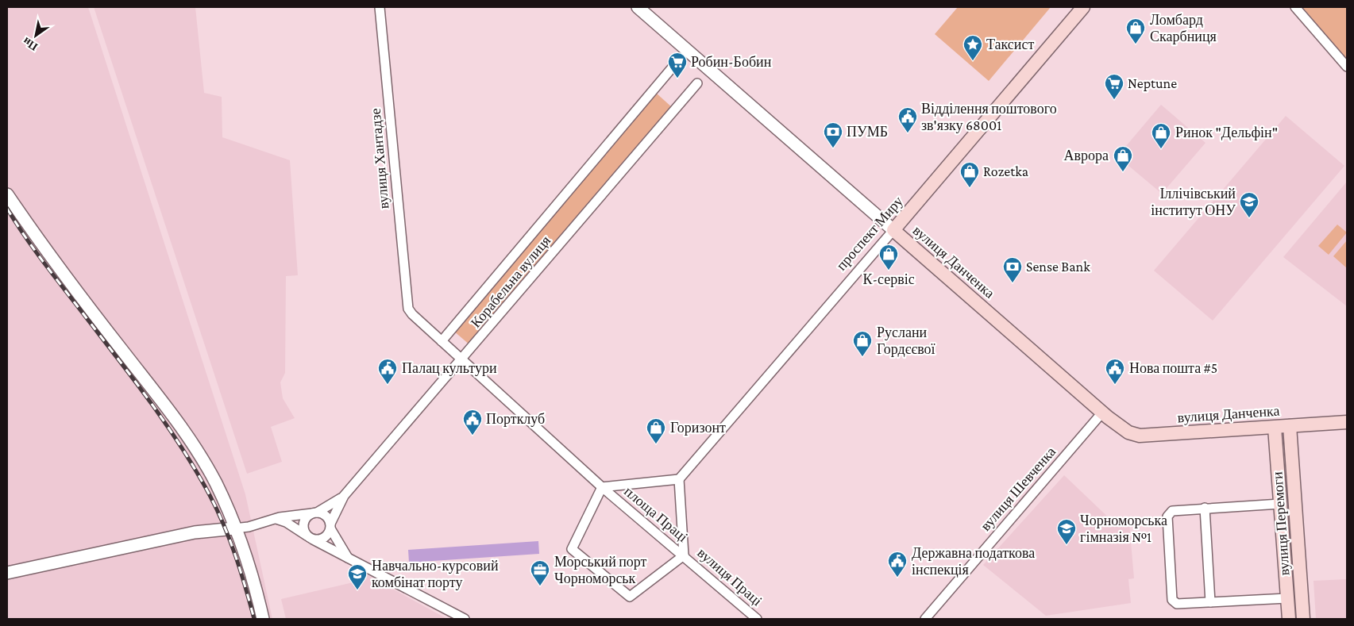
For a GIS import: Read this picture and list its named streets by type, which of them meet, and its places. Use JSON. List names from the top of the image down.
{
  "streets": {
    "main road": ["проспект Миру", "вулиця Данченка", "вулиця Перемоги"],
    "street": [
      "вулиця Хантадзе",
      "Корабельна вулиця",
      "вулиця Шевченка",
      "площа Праці",
      "вулиця Праці"
    ]
  },
  "crossings": [
    ["вулиця Хантадзе", "Корабельна вулиця"],
    ["проспект Миру", "вулиця Данченка"],
    ["проспект Миру", "площа Праці"],
    ["вулиця Данченка", "вулиця Шевченка"],
    ["вулиця Данченка", "вулиця Перемоги"],
    ["площа Праці", "вулиця Праці"]
  ],
  "places": {
    "shop": [
      "Ломбард Скарбниця",
      "Ринок \"Дельфін\"",
      "Аврора",
      "Rozetka",
      "К-сервіс",
      "Руслани Гордєєвої",
      "Горизонт"
    ],
    "place": ["Таксист"],
    "supermarket": ["Робин-Бобин", "Neptune"],
    "public building": [
      "Відділення поштового зв'язку 68001",
      "Палац культури",
      "Нова пошта #5",
      "Портклуб",
      "Державна податкова інспекція"
    ],
    "bank": ["ПУМБ", "Sense Bank"],
    "school or university": ["Іллічівський інститут ОНУ", "Чорноморська гімназія №1", "Навчально-курсовий комбінат порту"],
    "office": ["Морський порт Чорноморськ"]
  },
  "north": "bottom left"
}
